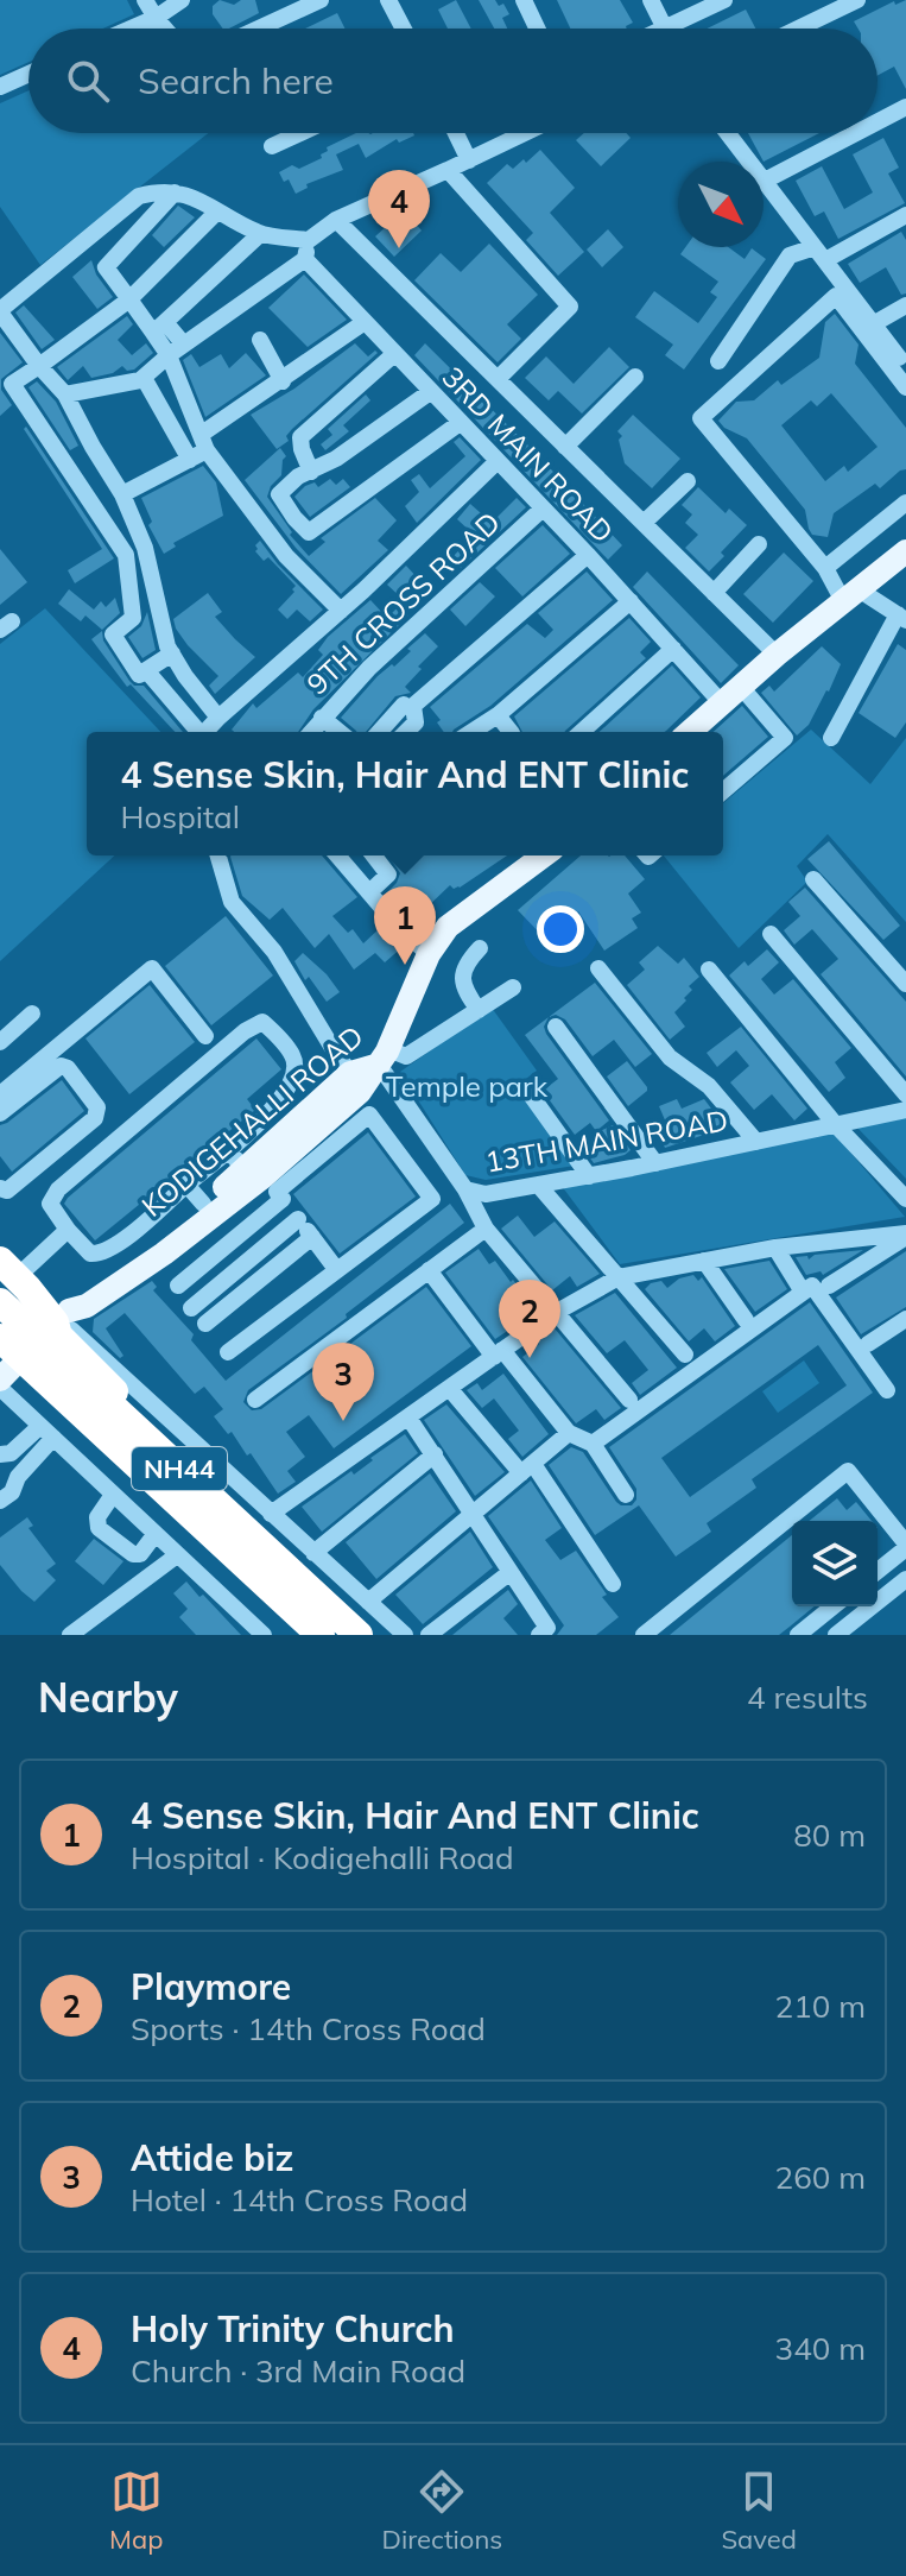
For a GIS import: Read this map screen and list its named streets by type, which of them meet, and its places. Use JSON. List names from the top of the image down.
{
  "streets": {
    "highway": ["NH44"],
    "main road": ["KODIGEHALLI ROAD"],
    "street": ["3RD MAIN ROAD", "9TH CROSS ROAD", "13TH MAIN ROAD"]
  },
  "crossings": [
    ["3RD MAIN ROAD", "9TH CROSS ROAD"],
    ["KODIGEHALLI ROAD", "13TH MAIN ROAD"]
  ],
  "parks": ["Temple park"],
  "north": "bottom right",
  "page": {
    "search": "Search here",
    "pins": [
      "4",
      "1",
      "2",
      "3"
    ],
    "popup": ["4 Sense Skin, Hair And ENT Clinic", "Hospital"],
    "heading": ["Nearby", "4 results"],
    "list": [
      {
        "mark": "1",
        "name": "4 Sense Skin, Hair And ENT Clinic",
        "note": "Hospital · Kodigehalli Road",
        "value": "80 m"
      },
      {
        "mark": "2",
        "name": "Playmore",
        "note": "Sports · 14th Cross Road",
        "value": "210 m"
      },
      {
        "mark": "3",
        "name": "Attide biz",
        "note": "Hotel · 14th Cross Road",
        "value": "260 m"
      },
      {
        "mark": "4",
        "name": "Holy Trinity Church",
        "note": "Church · 3rd Main Road",
        "value": "340 m"
      }
    ],
    "nav": ["Map", "Directions", "Saved"]
  }
}
